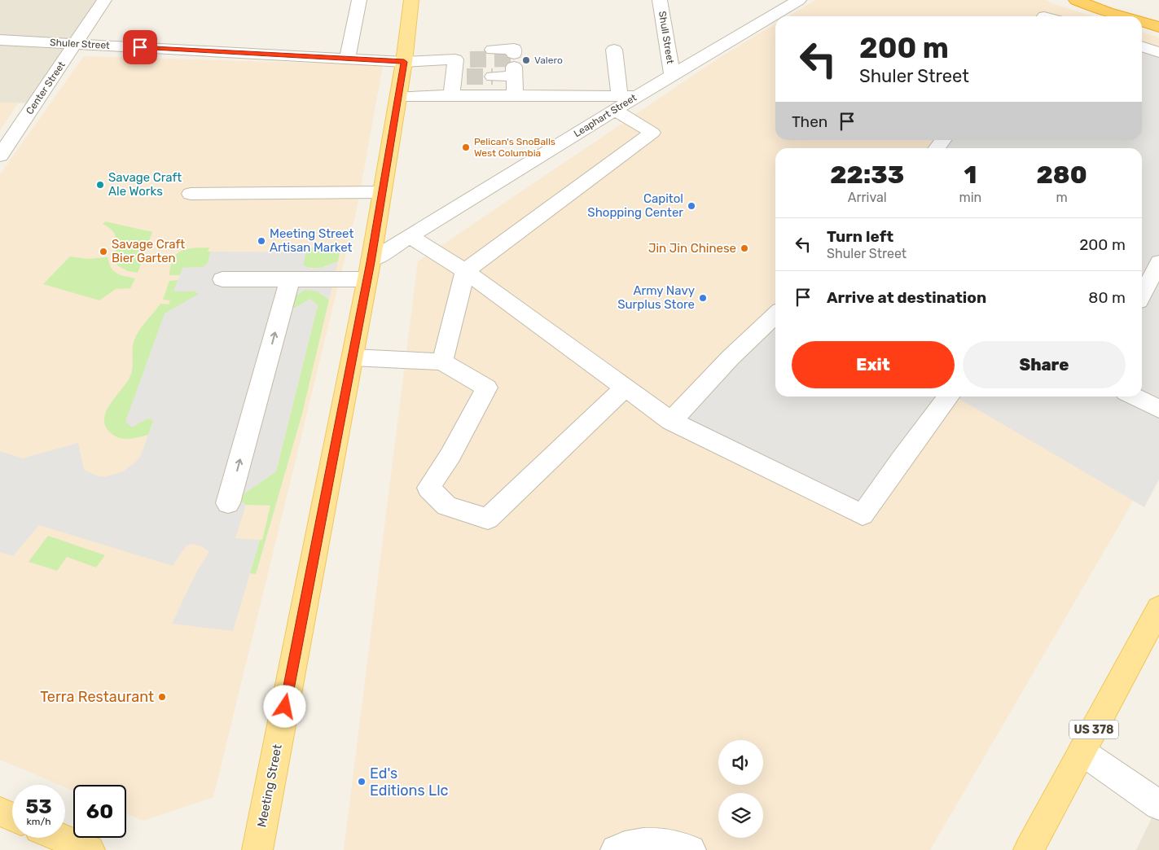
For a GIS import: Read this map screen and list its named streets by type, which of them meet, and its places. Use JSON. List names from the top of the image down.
{
  "streets": {
    "main road": ["US 378", "Meeting Street"],
    "street": [
      "Shull Street",
      "Shuler Street",
      "Center Street",
      "Leaphart Street"
    ]
  },
  "crossings": [
    ["Shull Street", "Leaphart Street"],
    ["Shuler Street", "Center Street"],
    ["Shuler Street", "Meeting Street"],
    ["Leaphart Street", "Meeting Street"]
  ],
  "places": [
    "Valero",
    "Pelican's SnoBalls West Columbia",
    "Savage Craft Ale Works",
    "Capitol Shopping Center",
    "Meeting Street Artisan Market",
    "Jin Jin Chinese",
    "Savage Craft Bier Garten",
    "Army Navy Surplus Store",
    "Terra Restaurant",
    "Ed's Editions Llc"
  ],
  "page": {
    "turn": ["200 m", "Shuler Street"],
    "then": "Then",
    "eta": [
      "22:33",
      "Arrival",
      "1",
      "min",
      "280",
      "m"
    ],
    "list": [
      {
        "name": "Turn left",
        "note": "Shuler Street",
        "value": "200 m"
      },
      {
        "name": "Arrive at destination",
        "value": "80 m"
      }
    ],
    "buttons": ["Exit", "Share"],
    "speed": "53 km/h",
    "limit": "60"
  }
}
